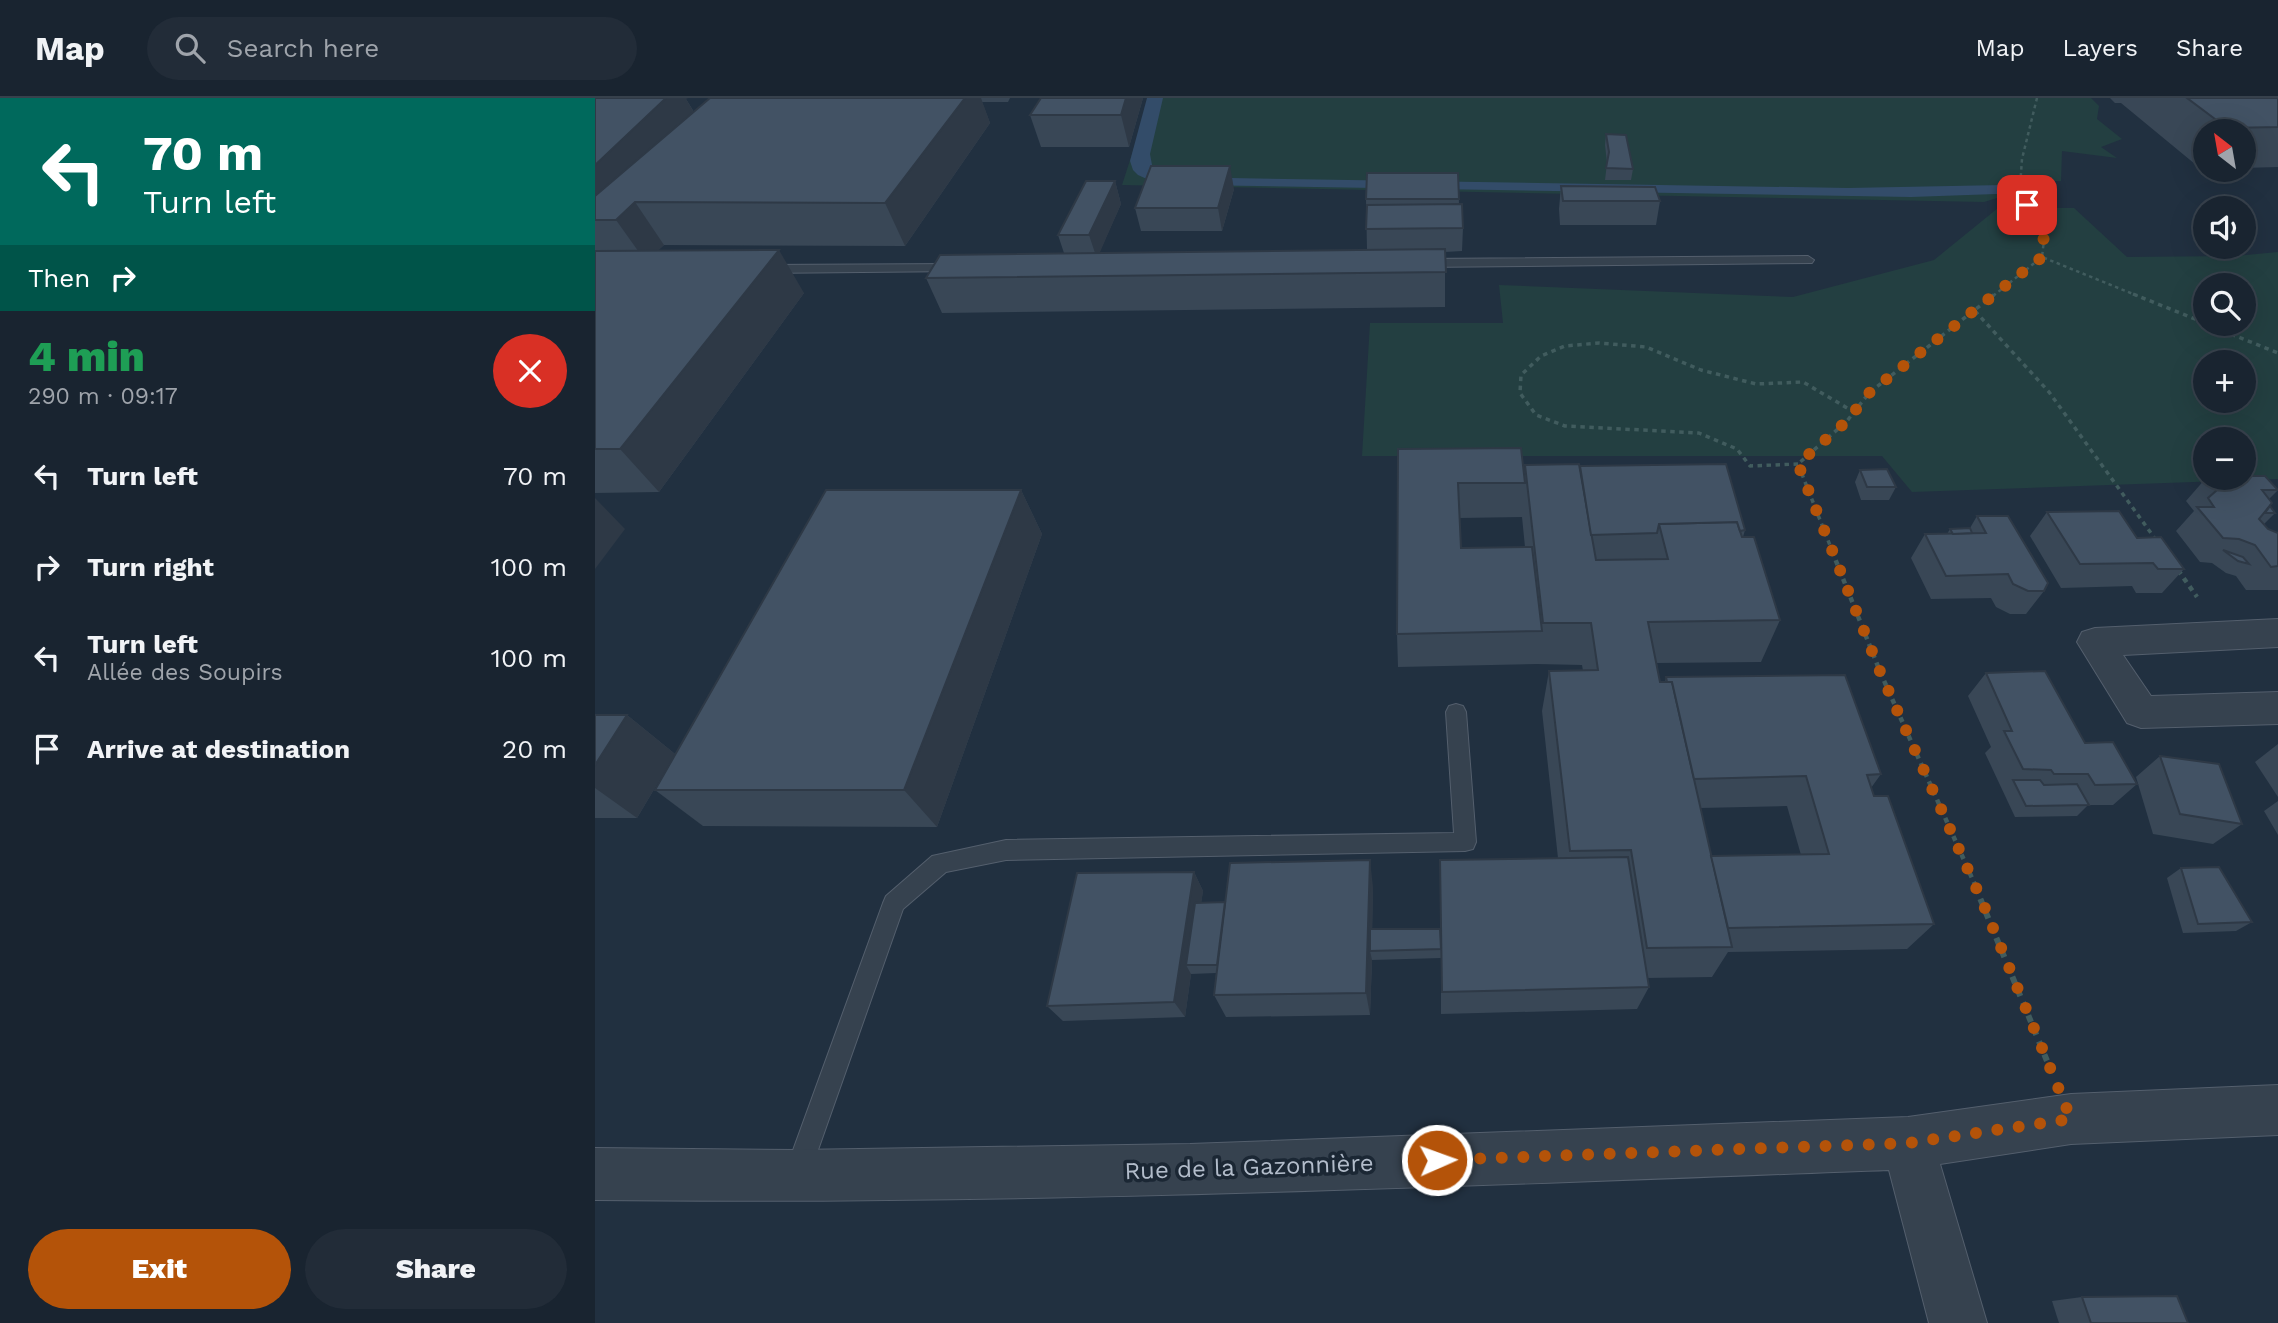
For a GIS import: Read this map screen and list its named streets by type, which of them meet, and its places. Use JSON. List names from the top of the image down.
{
  "streets": {
    "street": ["Rue de la Gazonnière"]
  },
  "north": "top left",
  "page": {
    "header": "Map",
    "search": "Search here",
    "nav": ["Map", "Layers", "Share"],
    "turn": ["70 m", "Turn left"],
    "map_buttons": ["+", "−"],
    "then": "Then",
    "heading": ["4 min", "290 m · 09:17"],
    "list": [
      {
        "name": "Turn left",
        "value": "70 m"
      },
      {
        "name": "Turn right",
        "value": "100 m"
      },
      {
        "name": "Turn left",
        "note": "Allée des Soupirs",
        "value": "100 m"
      },
      {
        "name": "Arrive at destination",
        "value": "20 m"
      }
    ],
    "buttons": ["Exit", "Share"]
  }
}
